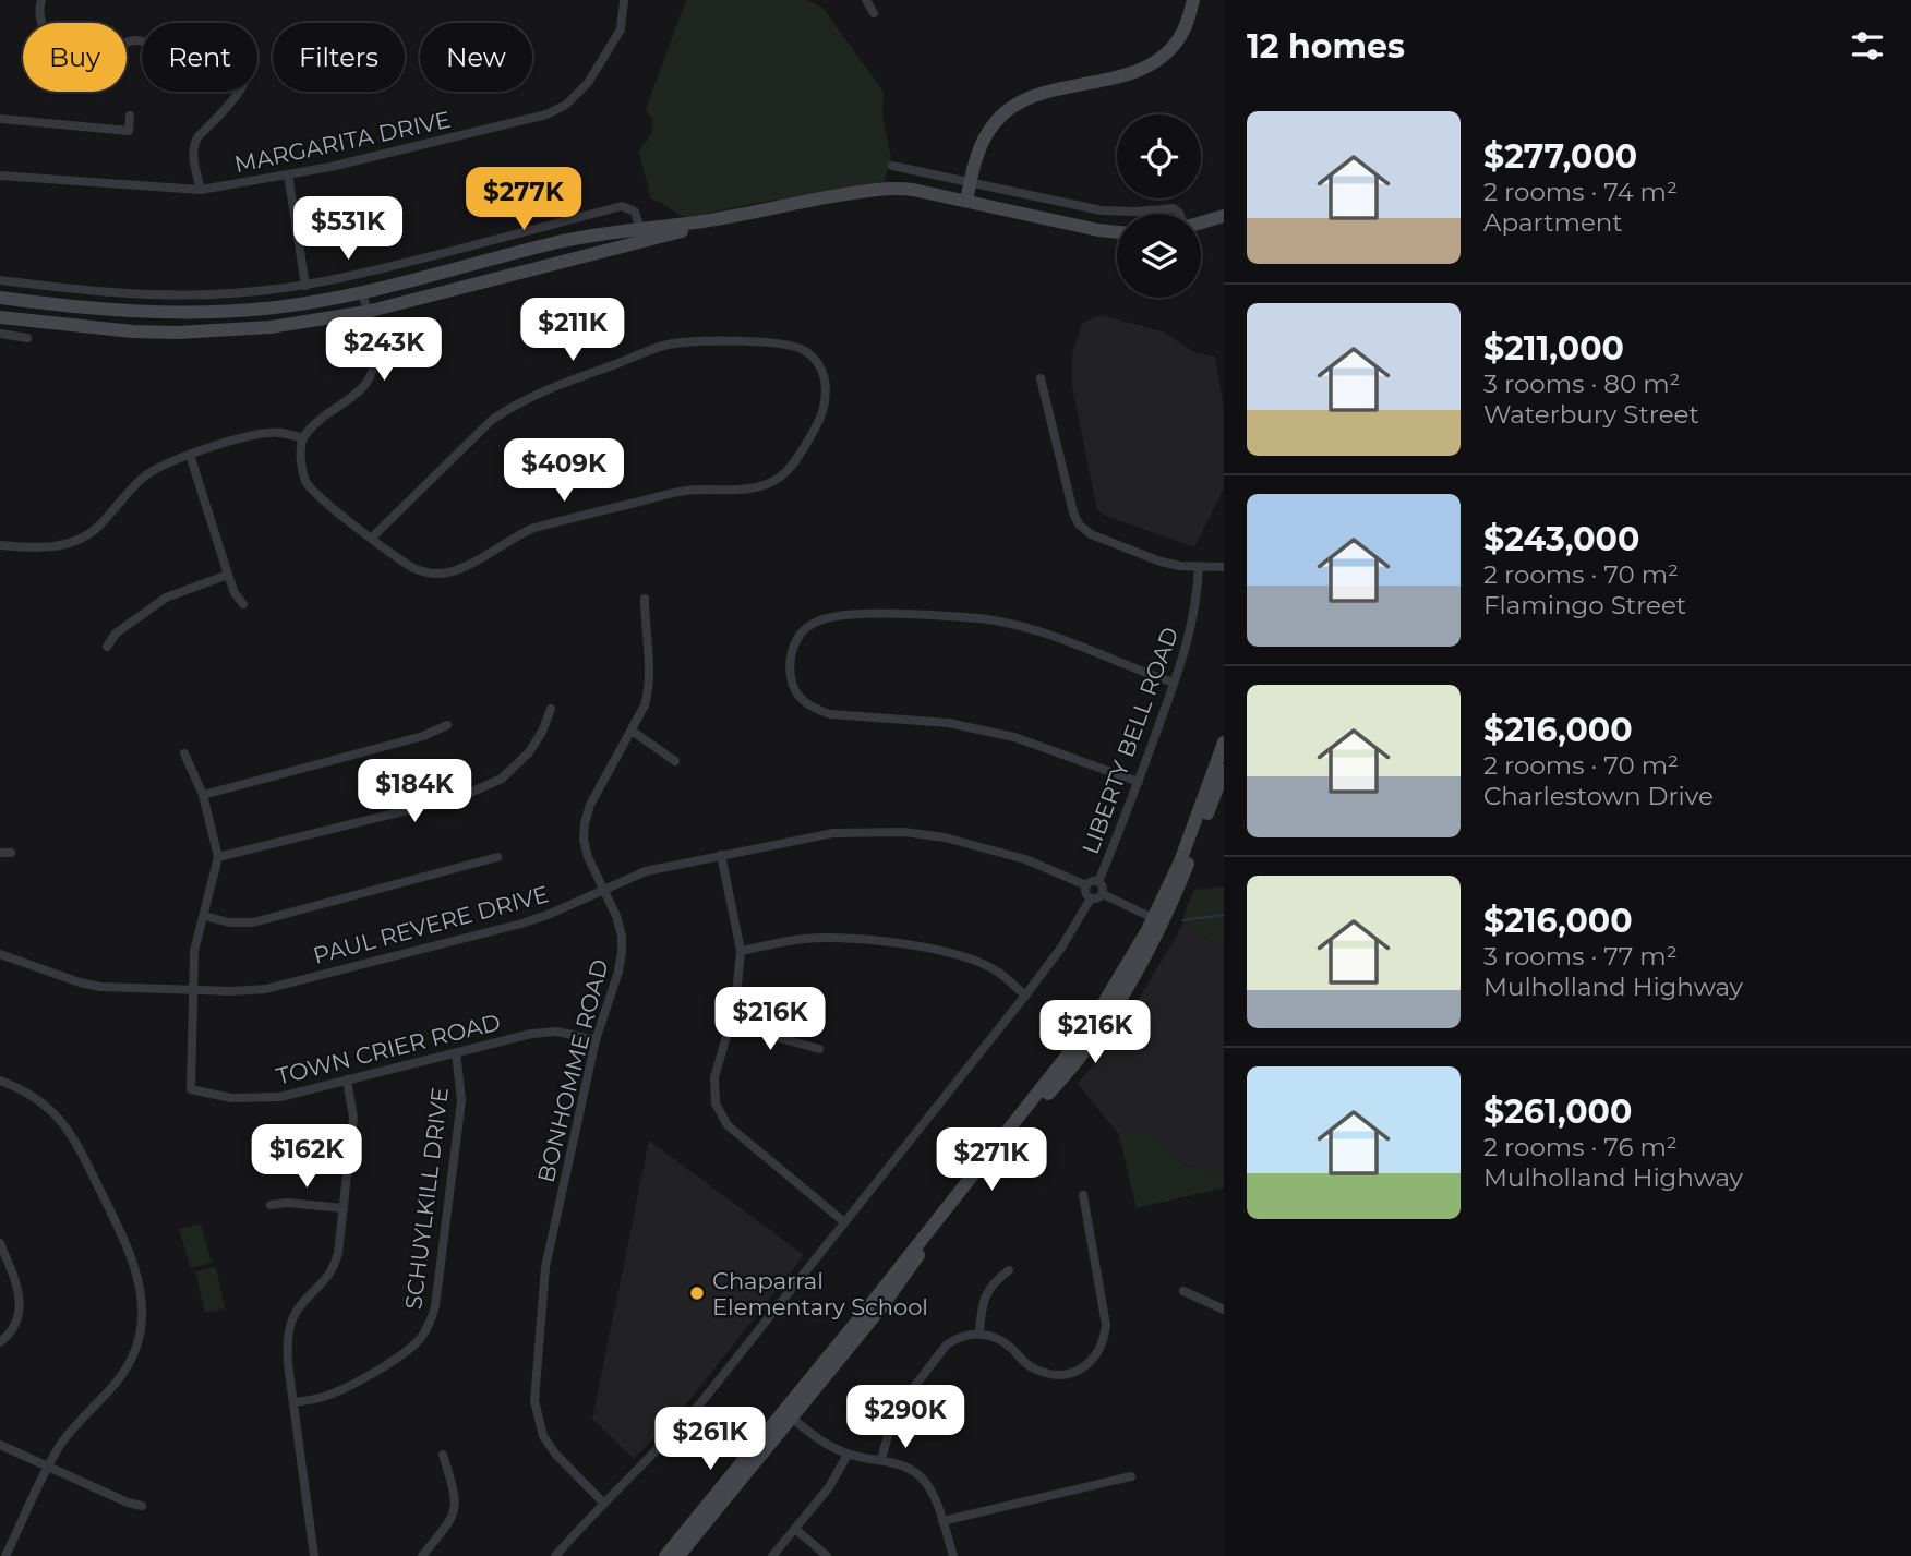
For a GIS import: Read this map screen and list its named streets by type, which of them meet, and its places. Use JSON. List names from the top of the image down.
{
  "streets": {
    "street": [
      "MARGARITA DRIVE",
      "LIBERTY BELL ROAD",
      "PAUL REVERE DRIVE",
      "TOWN CRIER ROAD",
      "BONHOMME ROAD",
      "SCHUYLKILL DRIVE"
    ]
  },
  "crossings": [
    ["LIBERTY BELL ROAD", "PAUL REVERE DRIVE"],
    ["PAUL REVERE DRIVE", "TOWN CRIER ROAD"],
    ["PAUL REVERE DRIVE", "BONHOMME ROAD"],
    ["TOWN CRIER ROAD", "BONHOMME ROAD"],
    ["TOWN CRIER ROAD", "SCHUYLKILL DRIVE"]
  ],
  "places": ["Chaparral Elementary School"],
  "page": {
    "heading": "12 homes",
    "chip": [
      "Buy",
      "Rent",
      "Filters",
      "New"
    ],
    "list": [
      {
        "name": "$277,000",
        "note": "2 rooms · 74 m² · Apartment"
      },
      {
        "name": "$211,000",
        "note": "3 rooms · 80 m² · Waterbury Street"
      },
      {
        "name": "$243,000",
        "note": "2 rooms · 70 m² · Flamingo Street"
      },
      {
        "name": "$216,000",
        "note": "2 rooms · 70 m² · Charlestown Drive"
      },
      {
        "name": "$216,000",
        "note": "3 rooms · 77 m² · Mulholland Highway"
      },
      {
        "name": "$261,000",
        "note": "2 rooms · 76 m² · Mulholland Highway"
      }
    ],
    "price": [
      "$277K",
      "$531K",
      "$211K",
      "$243K",
      "$409K",
      "$184K",
      "$216K",
      "$216K",
      "$162K",
      "$271K",
      "$290K",
      "$261K"
    ]
  }
}
